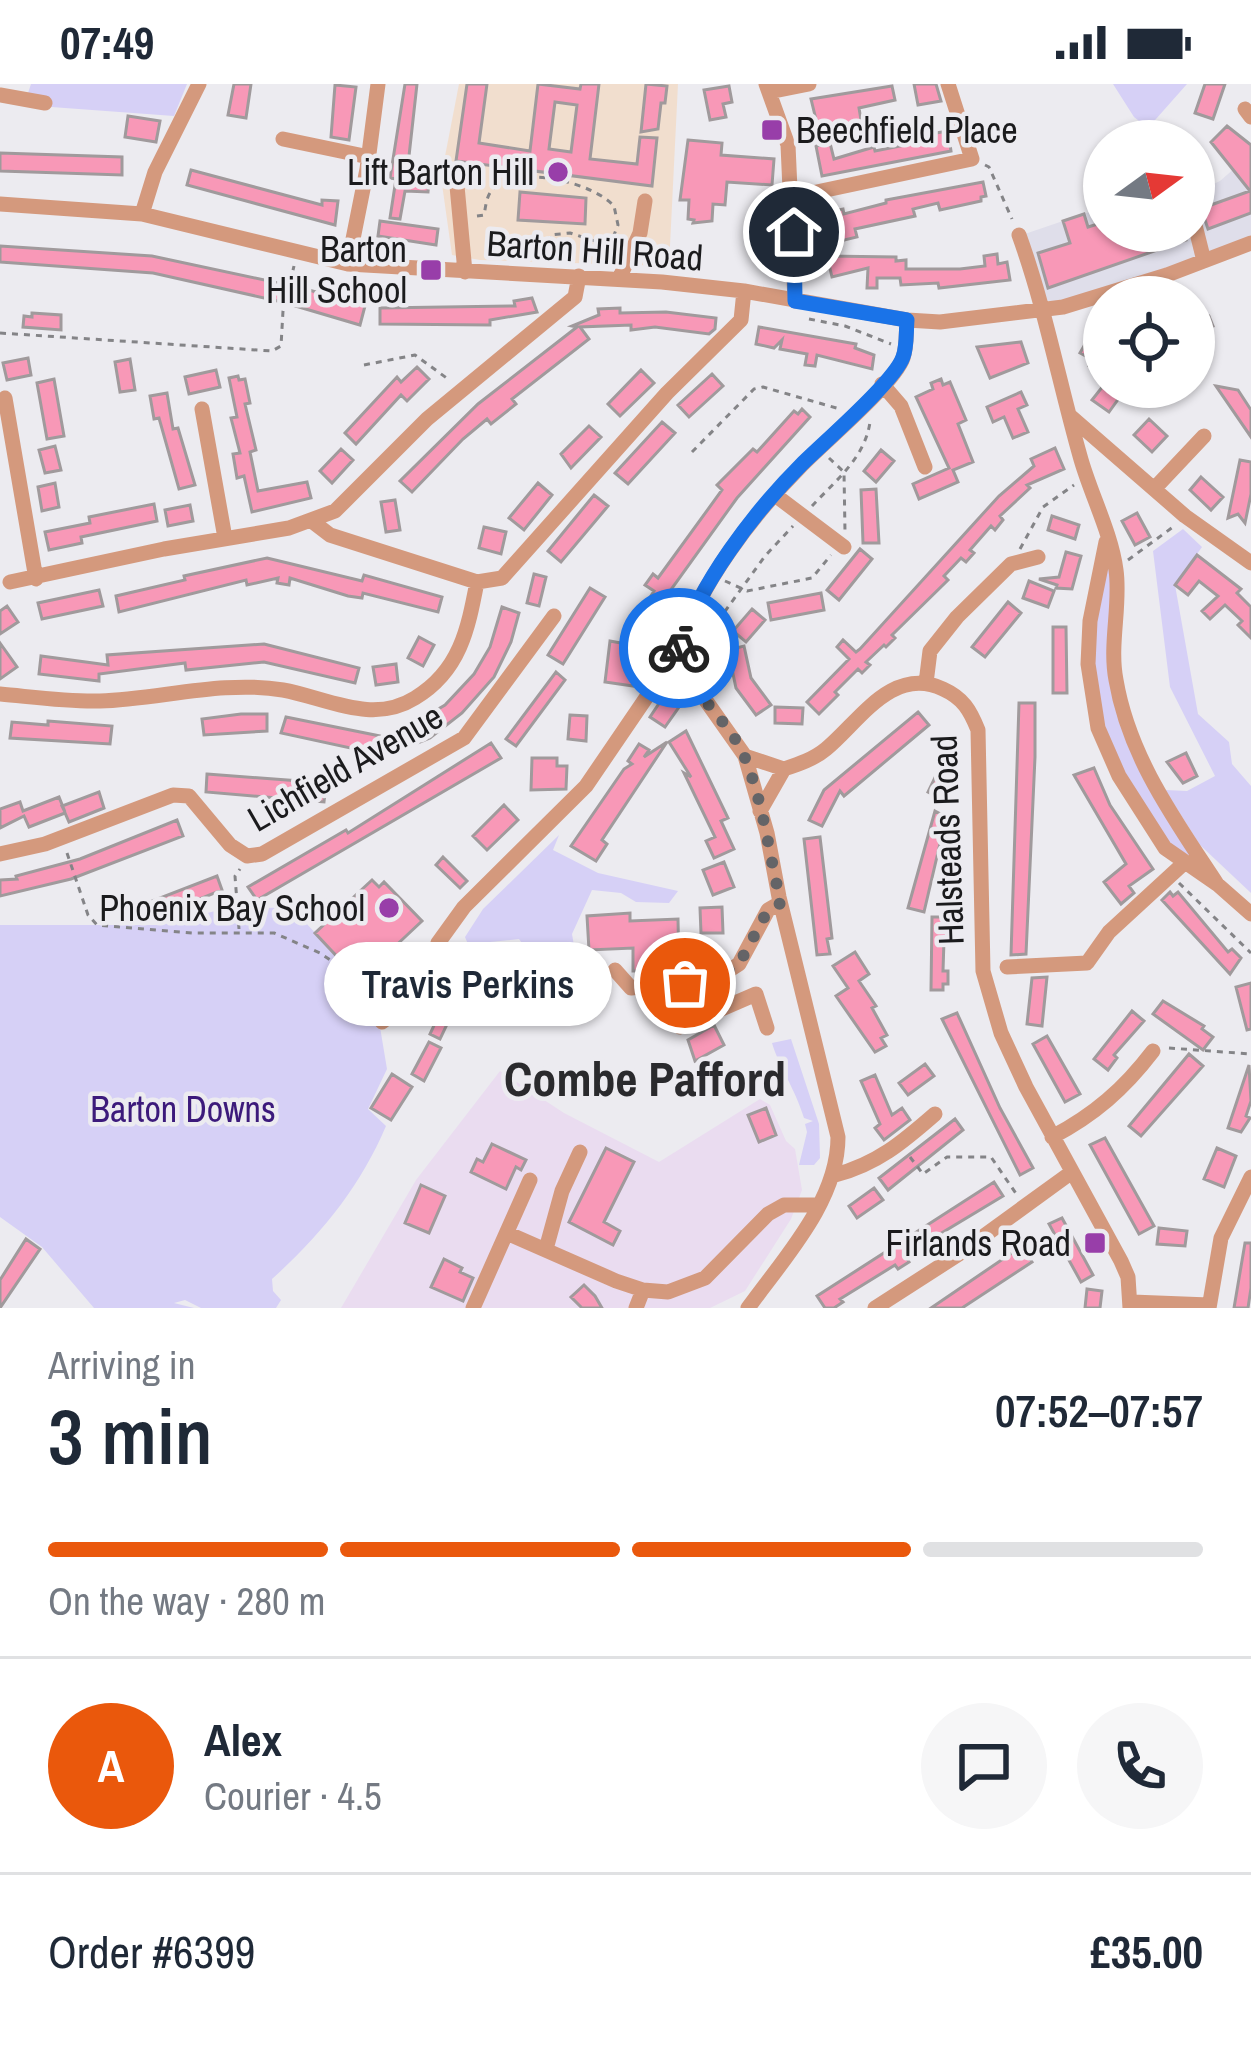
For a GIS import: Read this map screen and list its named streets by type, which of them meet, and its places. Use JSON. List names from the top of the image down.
{
  "streets": {
    "street": ["Barton Hill Road", "Lichfield Avenue", "Halsteads Road"]
  },
  "districts": ["Combe Pafford"],
  "parks": ["Barton Downs"],
  "places": {
    "transit": ["Beechfield Place", "Barton Hill School", "Firlands Road"],
    "other": ["Lift Barton Hill", "Phoenix Bay School", "Travis Perkins"]
  },
  "north": "right",
  "page": {
    "status": "07:49",
    "bubble": "Travis Perkins",
    "heading": ["3 min", "Arriving in", "07:52–07:57"],
    "panel": [
      "Alex",
      "Courier · 4.5",
      "Order #6399",
      "£35.00"
    ],
    "bar": "On the way · 280 m",
    "round": "A"
  }
}
